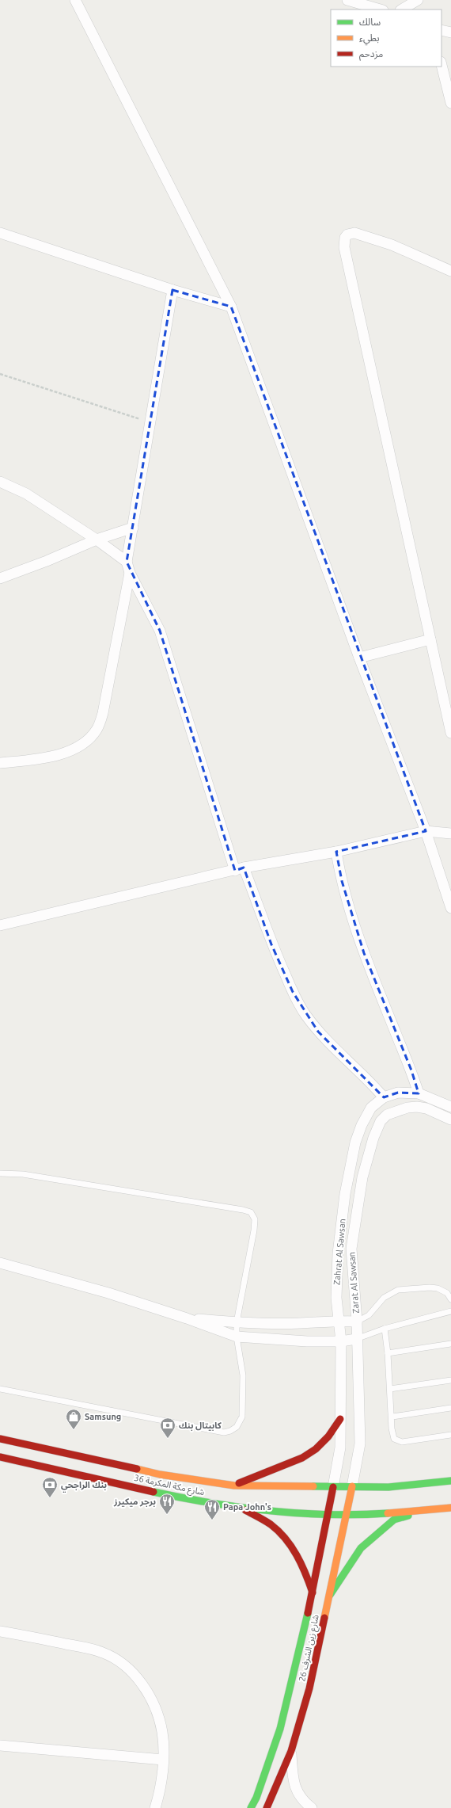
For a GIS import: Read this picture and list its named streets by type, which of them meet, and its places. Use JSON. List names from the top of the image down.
{
  "streets": {
    "main road": ["شارع مكة المكرمة 36", "شارع زين الشرف 26"],
    "street": ["Zahrat Al Sawsan", "Zarat Al Sawsan"]
  },
  "crossings": [
    ["Zahrat Al Sawsan", "شارع مكة المكرمة 36"],
    ["Zahrat Al Sawsan", "شارع زين الشرف 26"],
    ["Zarat Al Sawsan", "شارع مكة المكرمة 36"],
    ["Zarat Al Sawsan", "شارع زين الشرف 26"],
    ["شارع مكة المكرمة 36", "شارع زين الشرف 26"]
  ],
  "places": {
    "shop": ["Samsung"],
    "bank": ["كابيتال بنك", "بنك الراجحي"],
    "restaurant": ["برجر ميكيرز", "Papa John's"]
  },
  "legend": ["سالك", "بطيء", "مزدحم"]
}
